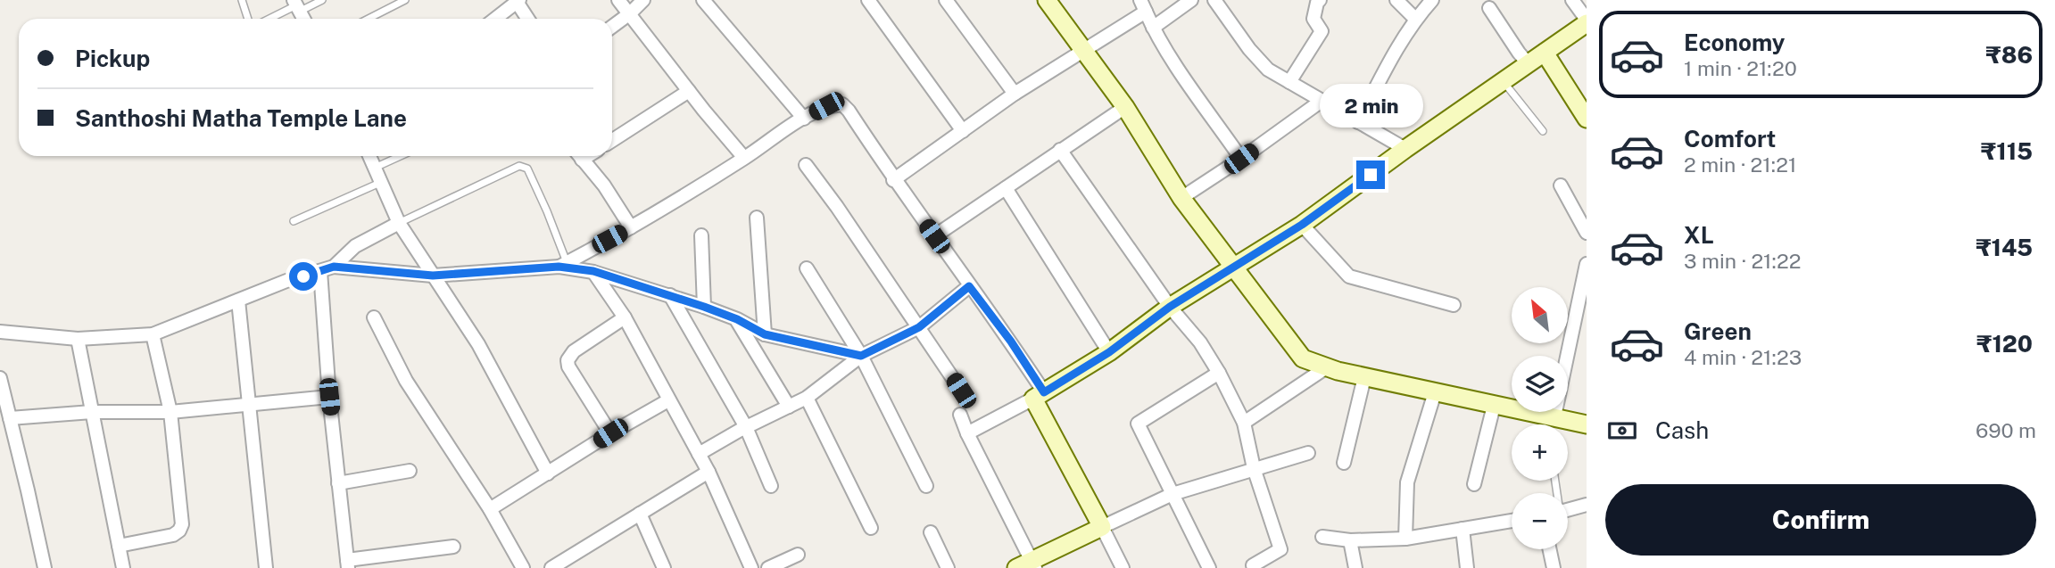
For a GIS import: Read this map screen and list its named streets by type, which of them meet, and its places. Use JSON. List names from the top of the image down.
{
  "north": "top left",
  "page": {
    "list": [
      {
        "name": "Economy",
        "note": "1 min · 21:20",
        "value": "₹86"
      },
      {
        "name": "Comfort",
        "note": "2 min · 21:21",
        "value": "₹115"
      },
      {
        "name": "XL",
        "note": "3 min · 21:22",
        "value": "₹145"
      },
      {
        "name": "Green",
        "note": "4 min · 21:23",
        "value": "₹120"
      }
    ],
    "banner": ["Pickup", "Santhoshi Matha Temple Lane"],
    "bubble": "2 min",
    "map_buttons": ["+", "−"],
    "pay": ["Cash", "690 m"],
    "buttons": "Confirm"
  }
}
